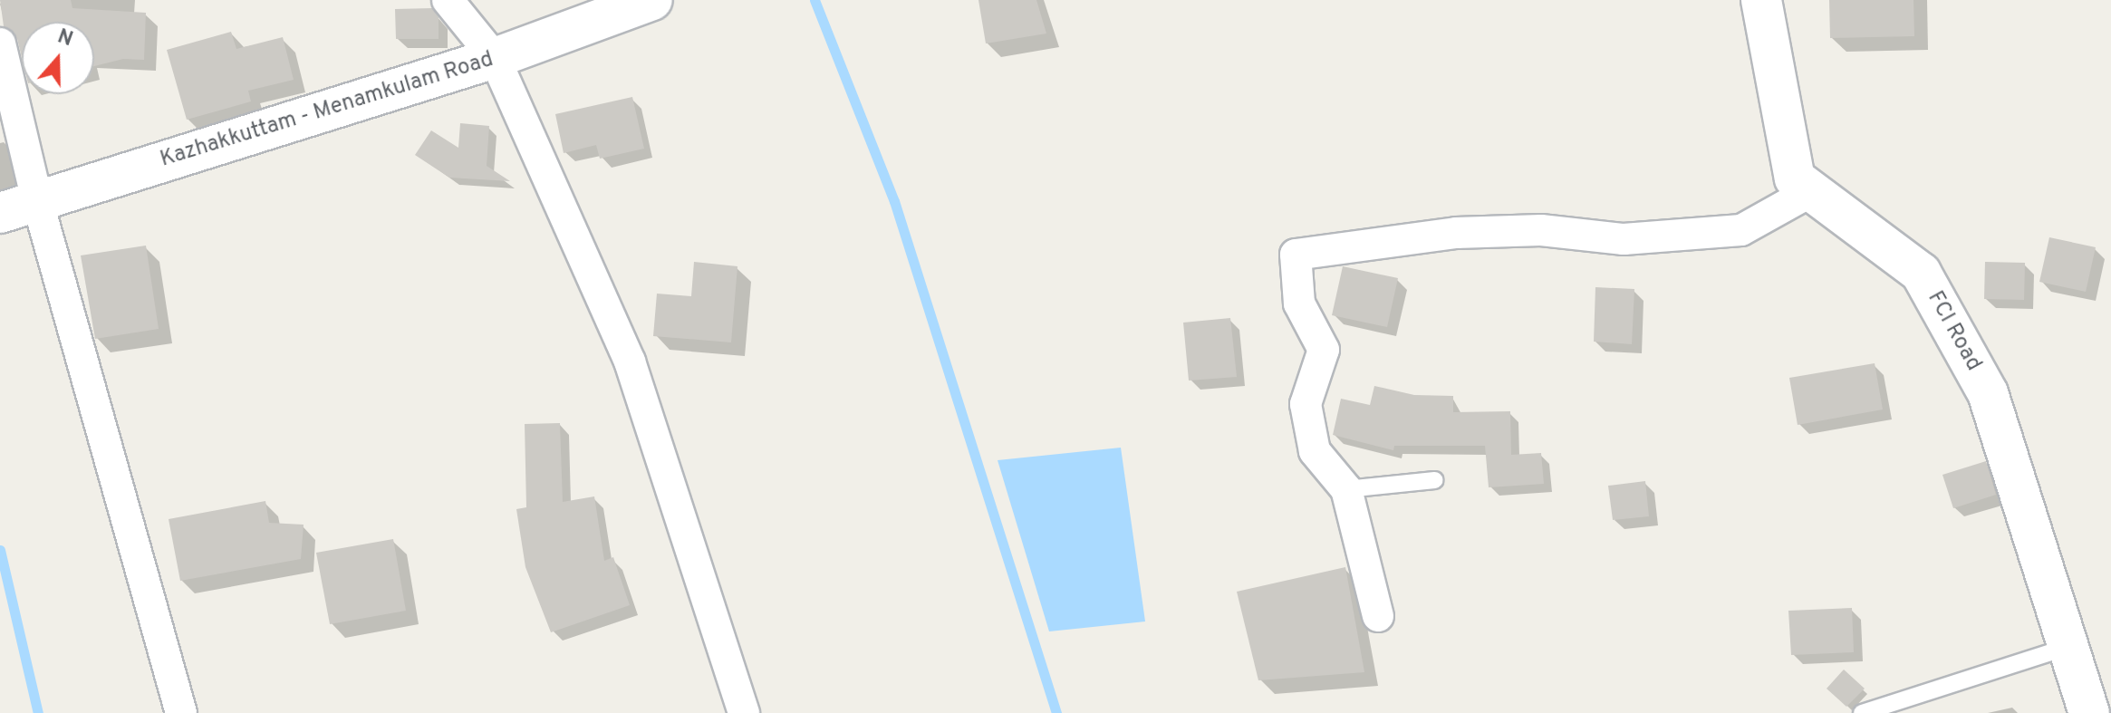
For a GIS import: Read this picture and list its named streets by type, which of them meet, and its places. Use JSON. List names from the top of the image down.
{
  "streets": {
    "street": ["Kazhakkuttam - Menamkulam Road", "FCI Road"]
  },
  "north": "top"
}
